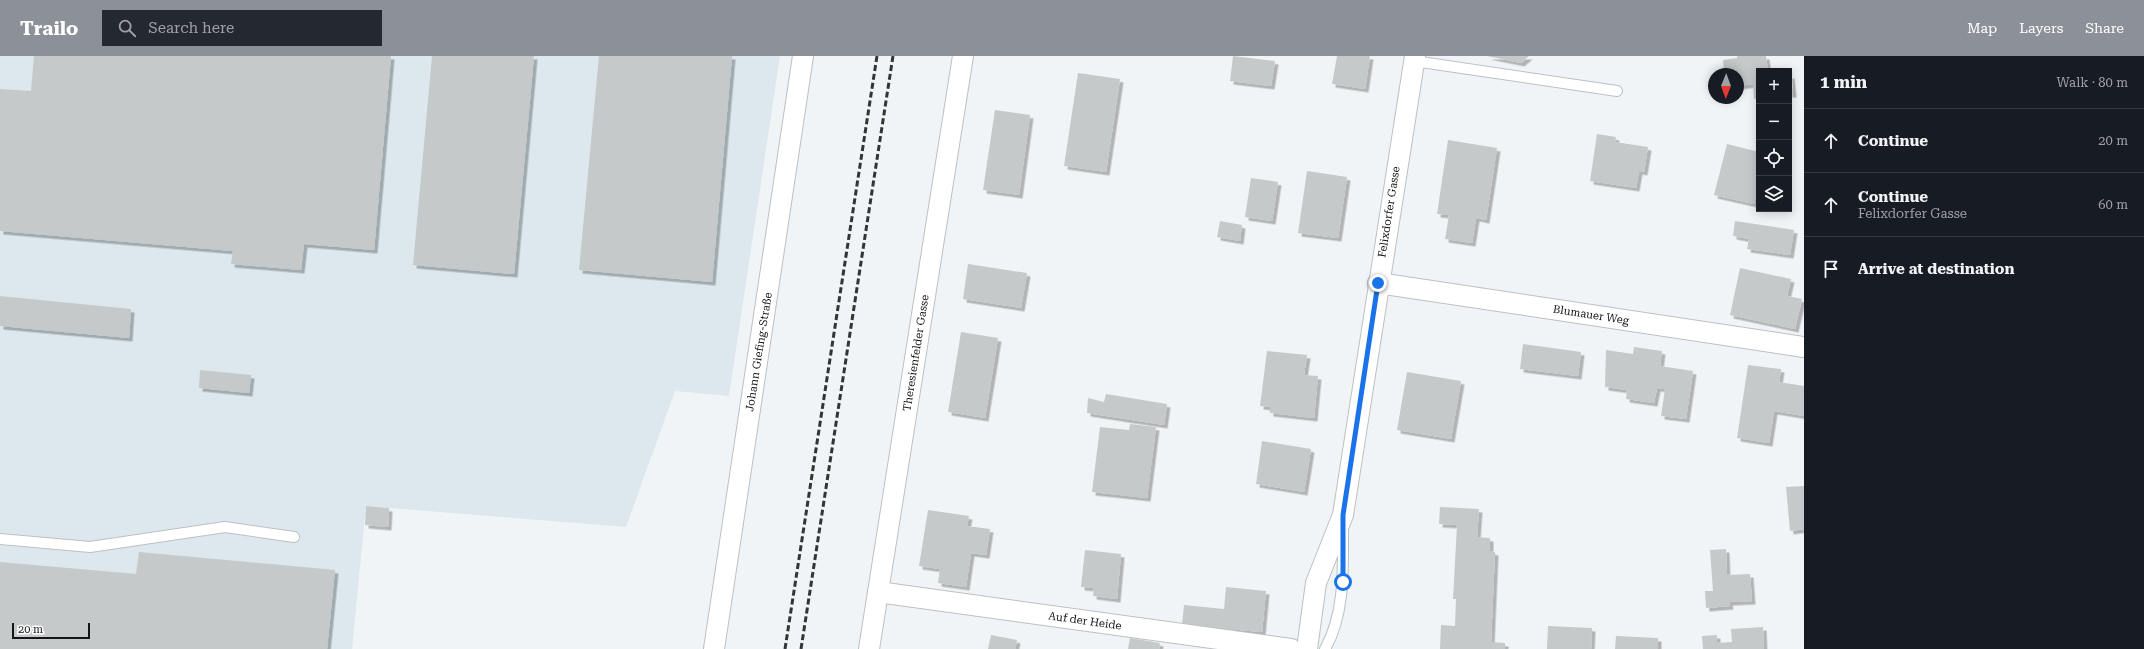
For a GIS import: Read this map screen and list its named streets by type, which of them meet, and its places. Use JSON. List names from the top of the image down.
{
  "streets": {
    "street": [
      "Felixdorfer Gasse",
      "Blumauer Weg",
      "Johann Giefing-Straße",
      "Theresienfelder Gasse",
      "Auf der Heide"
    ]
  },
  "crossings": [
    ["Felixdorfer Gasse", "Blumauer Weg"],
    ["Theresienfelder Gasse", "Auf der Heide"]
  ],
  "scale_bar": "20 m",
  "north": "bottom",
  "page": {
    "header": "Trailo",
    "search": "Search here",
    "nav": ["Map", "Layers", "Share"],
    "heading": ["1 min", "Walk · 80 m"],
    "map_buttons": ["+", "−"],
    "list": [
      ["Continue", "20 m"],
      ["Continue", "Felixdorfer Gasse", "60 m"],
      "Arrive at destination"
    ],
    "scale": "20 m"
  }
}
